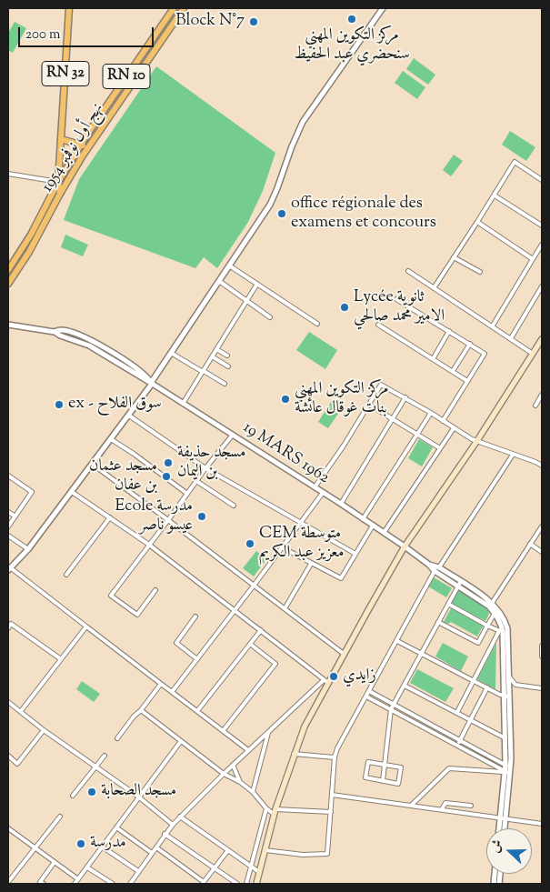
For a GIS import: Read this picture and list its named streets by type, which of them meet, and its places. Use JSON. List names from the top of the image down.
{
  "streets": {
    "main road": ["RN 32", "RN 10", "نهج أول نوفمبر 1954"],
    "street": ["19 MARS 1962"]
  },
  "crossings": [
    ["RN 32", "نهج أول نوفمبر 1954"]
  ],
  "places": [
    "مركز التكوين المهني سنحضري عبد الحفيظ",
    "Block N°7",
    "office régionale des examens et concours",
    "Lycée ثانوية الامير محمد صالحي",
    "مركز التكوين المهني بنات غوقال عائشة",
    "ex - سوق الفلاح",
    "مسجد حذيفة بن اليمان",
    "مسجد عثمان بن عفان",
    "Ecole مدرسة عيسو ناصر",
    "CEM متوسطة معزيز عبد الكريم",
    "زايدي",
    "مسجد الصحابة",
    "مدرسة"
  ],
  "scale_bar": "200 m",
  "north": "left"
}
